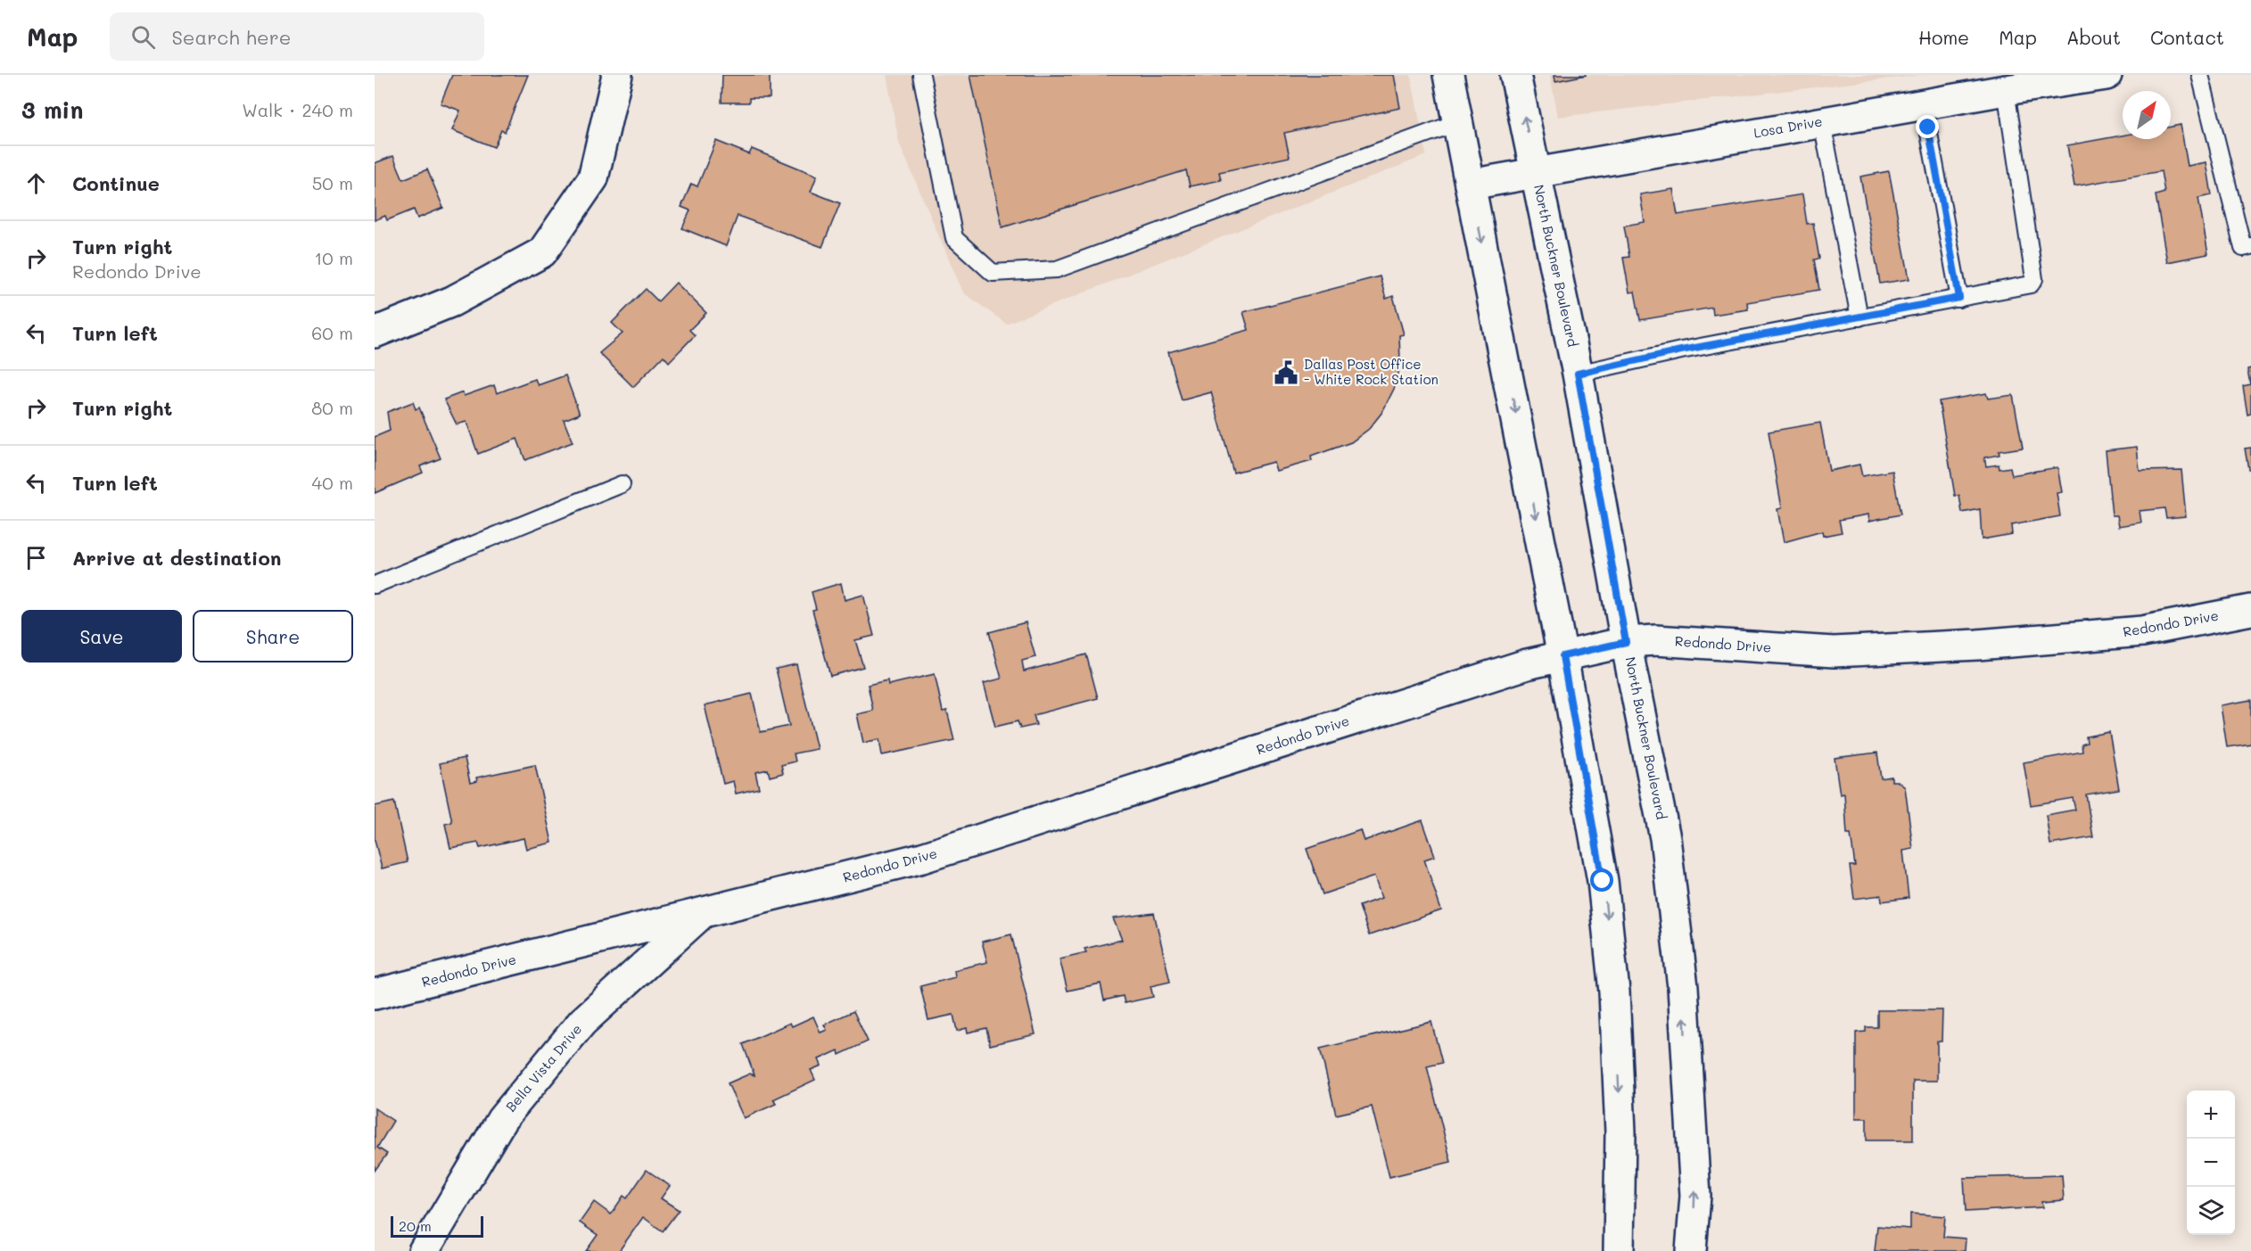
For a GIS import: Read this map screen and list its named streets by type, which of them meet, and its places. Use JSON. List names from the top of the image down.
{
  "streets": {
    "street": [
      "Losa Drive",
      "North Buckner Boulevard",
      "Redondo Drive",
      "Bella Vista Drive"
    ]
  },
  "crossings": [
    ["Losa Drive", "North Buckner Boulevard"],
    ["North Buckner Boulevard", "Redondo Drive"],
    ["Redondo Drive", "Bella Vista Drive"]
  ],
  "places": {
    "public building": ["Dallas Post Office - White Rock Station"]
  },
  "scale_bar": "20 m",
  "north": "top right",
  "page": {
    "header": "Map",
    "search": "Search here",
    "nav": [
      "Home",
      "Map",
      "About",
      "Contact"
    ],
    "heading": ["3 min", "Walk · 240 m"],
    "list": [
      ["Continue", "50 m"],
      ["Turn right", "Redondo Drive", "10 m"],
      ["Turn left", "60 m"],
      ["Turn right", "80 m"],
      ["Turn left", "40 m"],
      "Arrive at destination"
    ],
    "buttons": ["Save", "Share"],
    "map_buttons": ["+", "−"],
    "scale": "20 m"
  }
}
